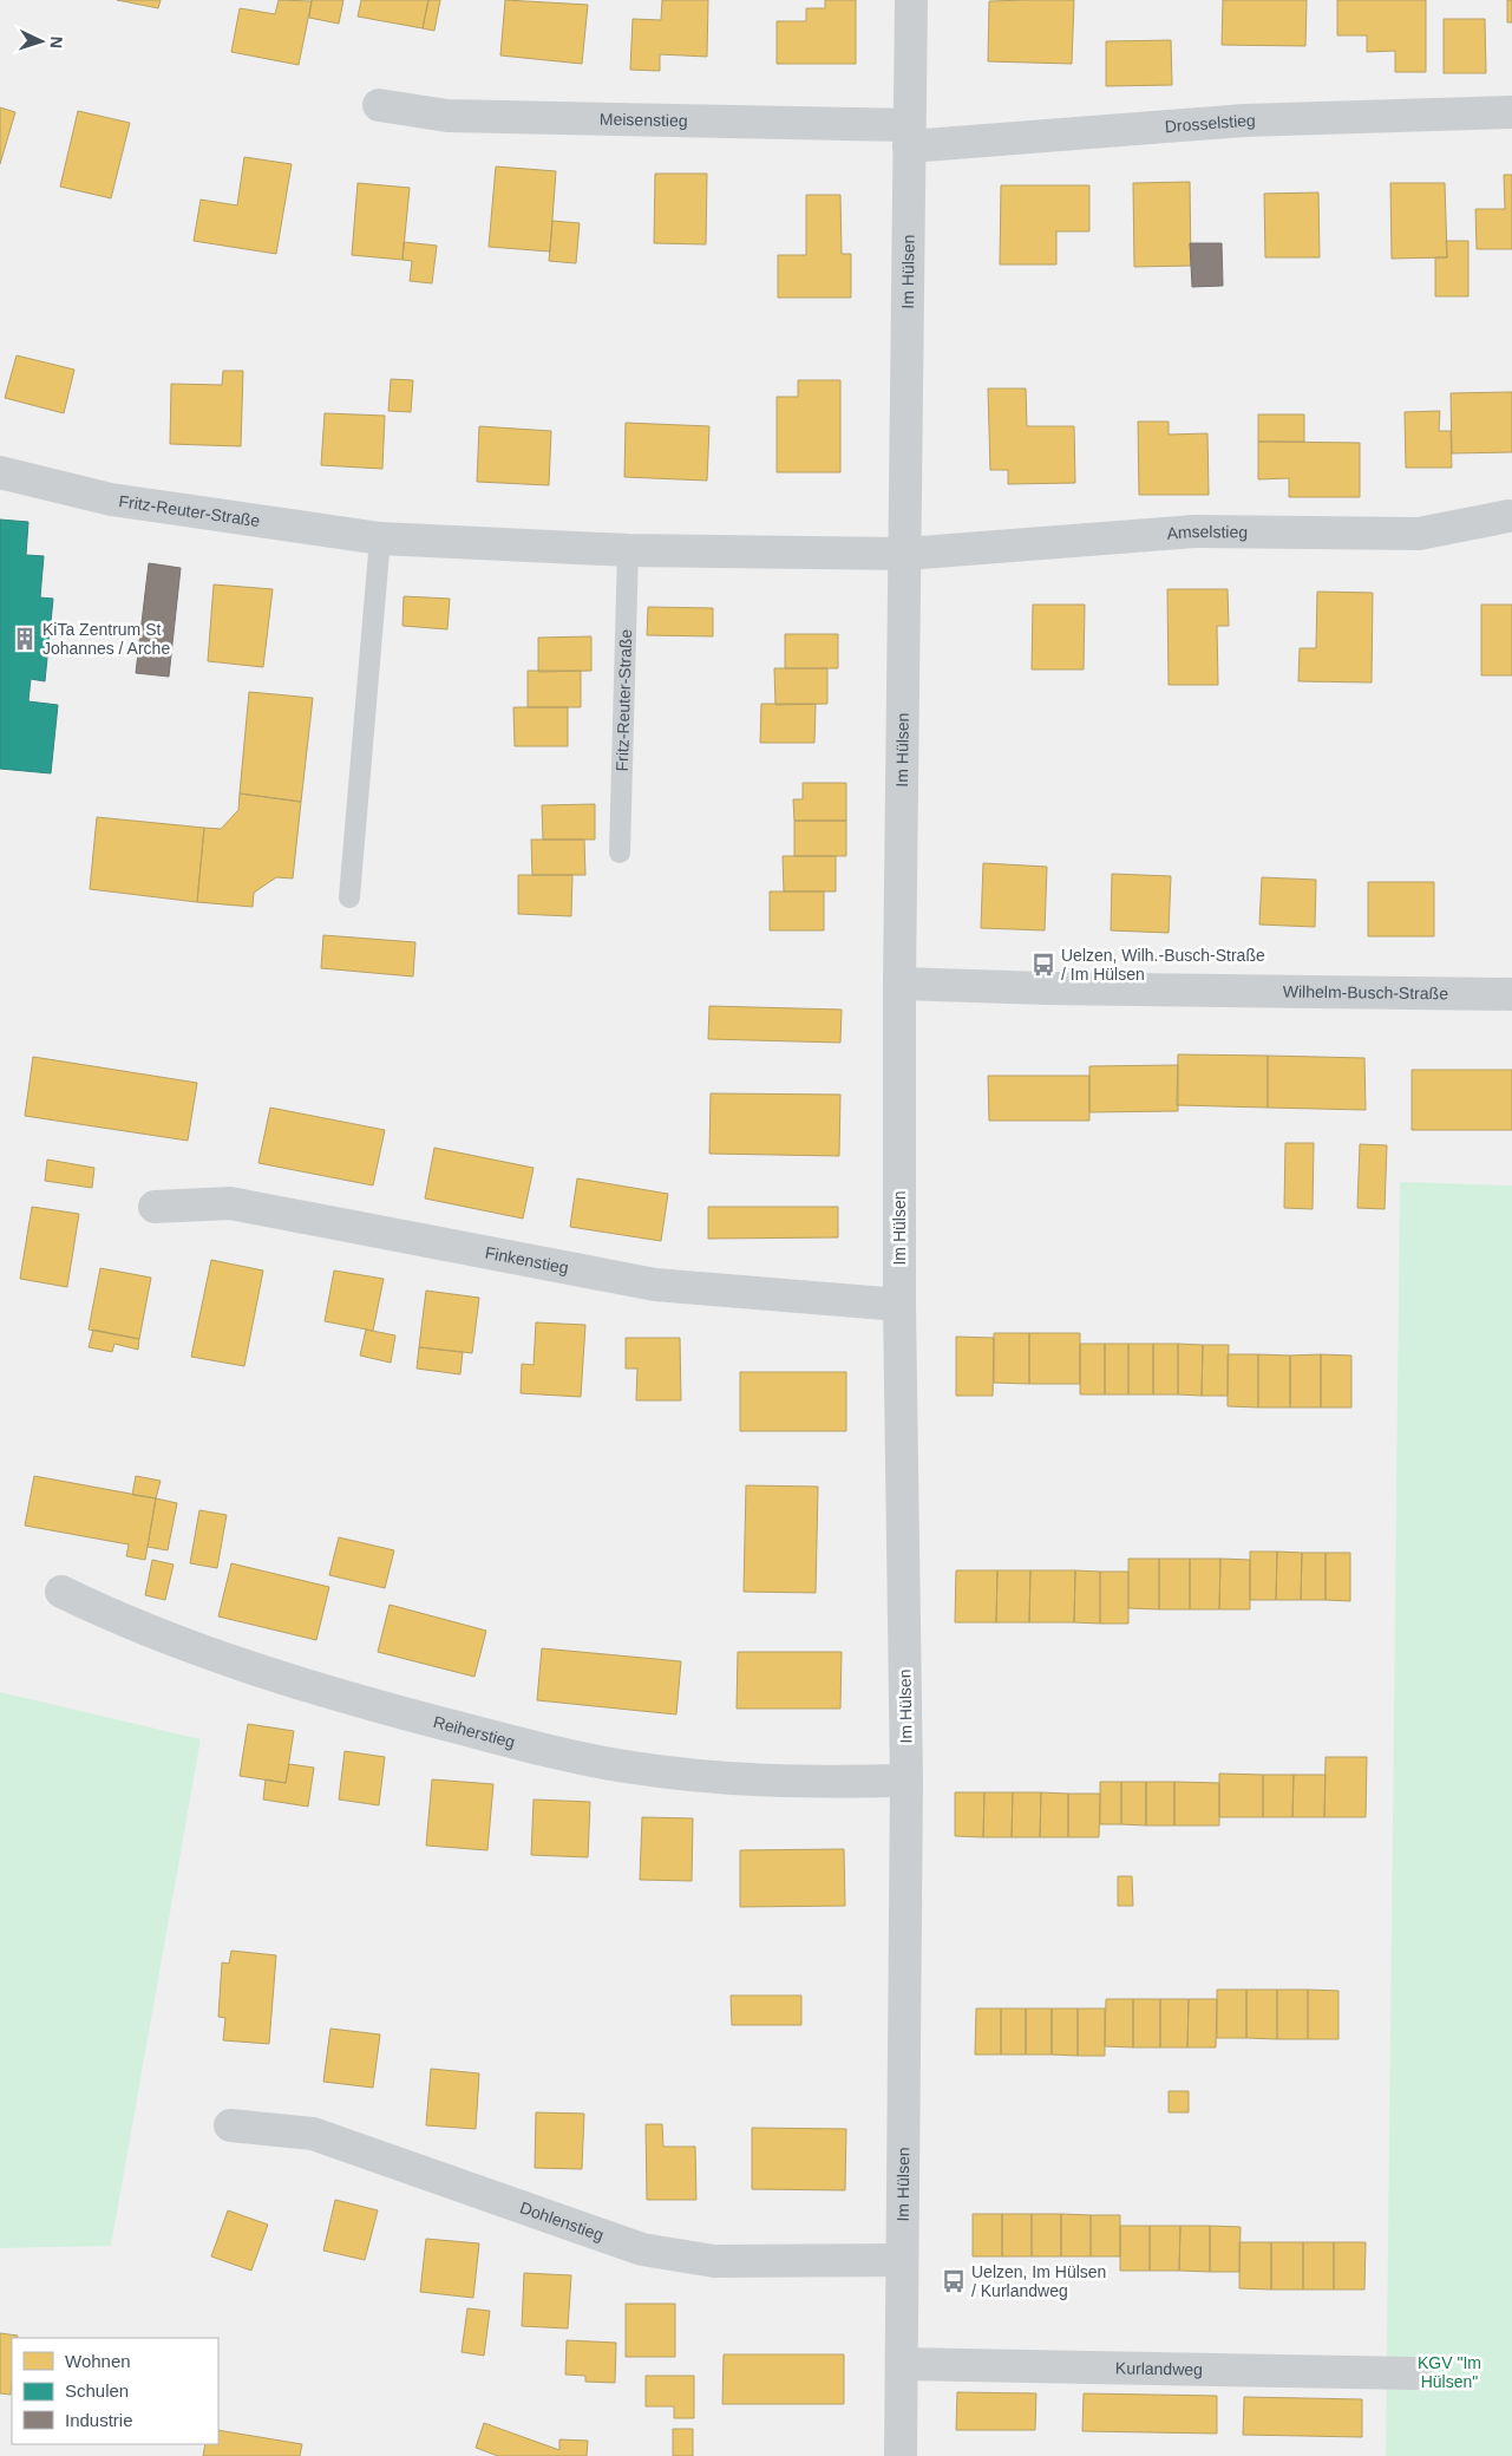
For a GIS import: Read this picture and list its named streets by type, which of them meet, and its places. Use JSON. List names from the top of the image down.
{
  "streets": {
    "street": [
      "Meisenstieg",
      "Drosselstieg",
      "Im Hülsen",
      "Fritz-Reuter-Straße",
      "Amselstieg",
      "Wilhelm-Busch-Straße",
      "Finkenstieg",
      "Reiherstieg",
      "Dohlenstieg",
      "Kurlandweg"
    ]
  },
  "crossings": [
    ["Meisenstieg", "Drosselstieg"],
    ["Meisenstieg", "Im Hülsen"],
    ["Drosselstieg", "Im Hülsen"],
    ["Im Hülsen", "Fritz-Reuter-Straße"],
    ["Im Hülsen", "Amselstieg"],
    ["Im Hülsen", "Wilhelm-Busch-Straße"],
    ["Im Hülsen", "Finkenstieg"],
    ["Im Hülsen", "Reiherstieg"],
    ["Im Hülsen", "Dohlenstieg"],
    ["Im Hülsen", "Kurlandweg"],
    ["Fritz-Reuter-Straße", "Amselstieg"]
  ],
  "parks": ["KGV \"Im Hülsen\""],
  "places": {
    "building": ["KiTa Zentrum St Johannes / Arche"],
    "bus stop": ["Uelzen, Wilh.-Busch-Straße / Im Hülsen", "Uelzen, Im Hülsen / Kurlandweg"]
  },
  "legend": ["Wohnen", "Schulen", "Industrie"],
  "north": "right"
}
